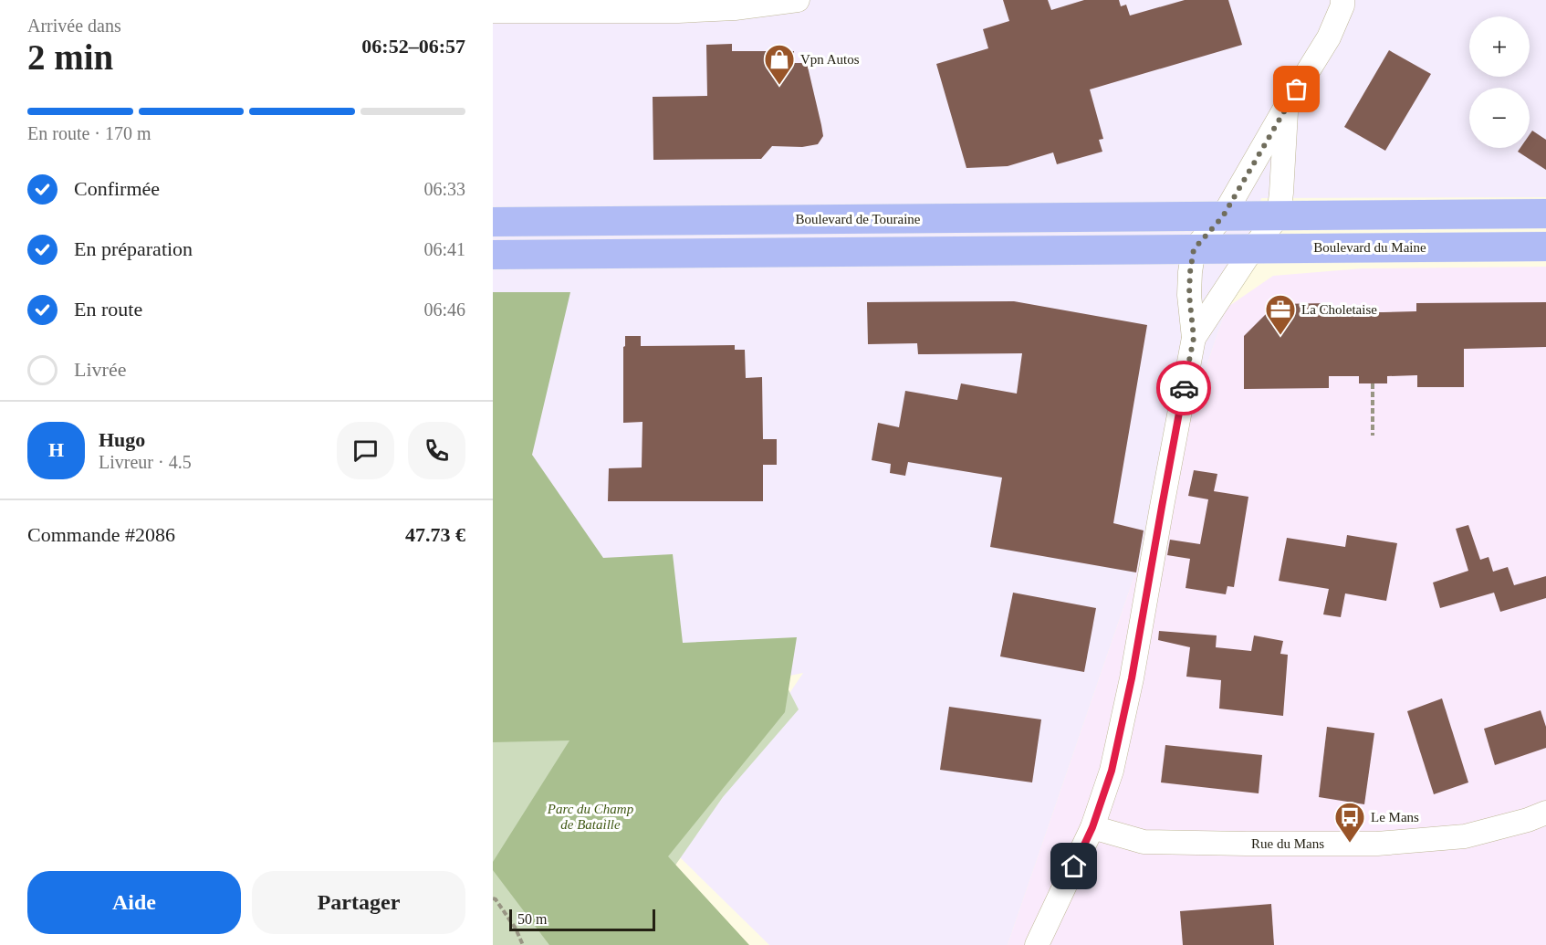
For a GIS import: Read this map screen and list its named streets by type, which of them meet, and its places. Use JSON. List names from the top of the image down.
{
  "streets": {
    "main road": ["Boulevard de Touraine", "Boulevard du Maine"],
    "street": ["Rue du Mans"]
  },
  "parks": ["Parc du Champ de Bataille"],
  "places": {
    "shop": ["Vpn Autos"],
    "office": ["La Choletaise"],
    "bus stop": ["Le Mans"]
  },
  "scale_bar": "50 m",
  "page": {
    "heading": ["2 min", "Arrivée dans", "06:52–06:57"],
    "panel": [
      "Hugo",
      "Livreur · 4.5",
      "Commande #2086",
      "47.73 €"
    ],
    "map_buttons": ["+", "−"],
    "bar": "En route · 170 m",
    "list": [
      ["Confirmée", "06:33"],
      ["En préparation", "06:41"],
      ["En route", "06:46"],
      "Livrée"
    ],
    "round": "H",
    "buttons": ["Aide", "Partager"],
    "scale": "50 m"
  }
}
